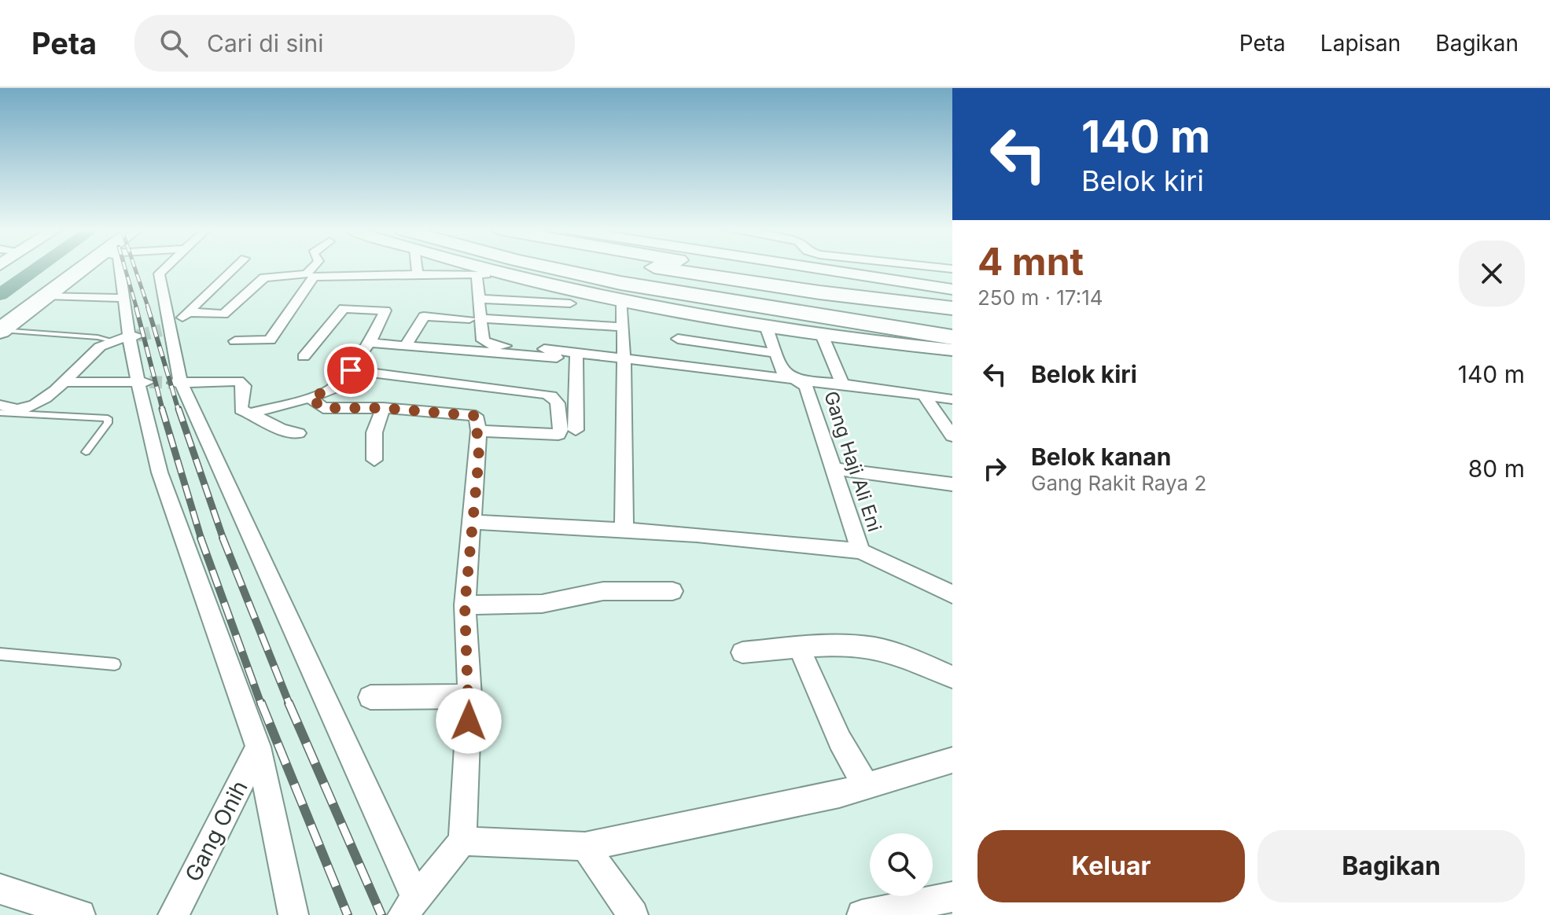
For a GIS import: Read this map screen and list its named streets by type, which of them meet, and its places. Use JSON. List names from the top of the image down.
{
  "streets": {
    "street": ["Gang Haji Ali Eni", "Gang Onih"]
  },
  "page": {
    "header": "Peta",
    "search": "Cari di sini",
    "nav": ["Peta", "Lapisan", "Bagikan"],
    "turn": ["140 m", "Belok kiri"],
    "heading": ["4 mnt", "250 m · 17:14"],
    "list": [
      {
        "name": "Belok kiri",
        "value": "140 m"
      },
      {
        "name": "Belok kanan",
        "note": "Gang Rakit Raya 2",
        "value": "80 m"
      }
    ],
    "buttons": ["Keluar", "Bagikan"]
  }
}
